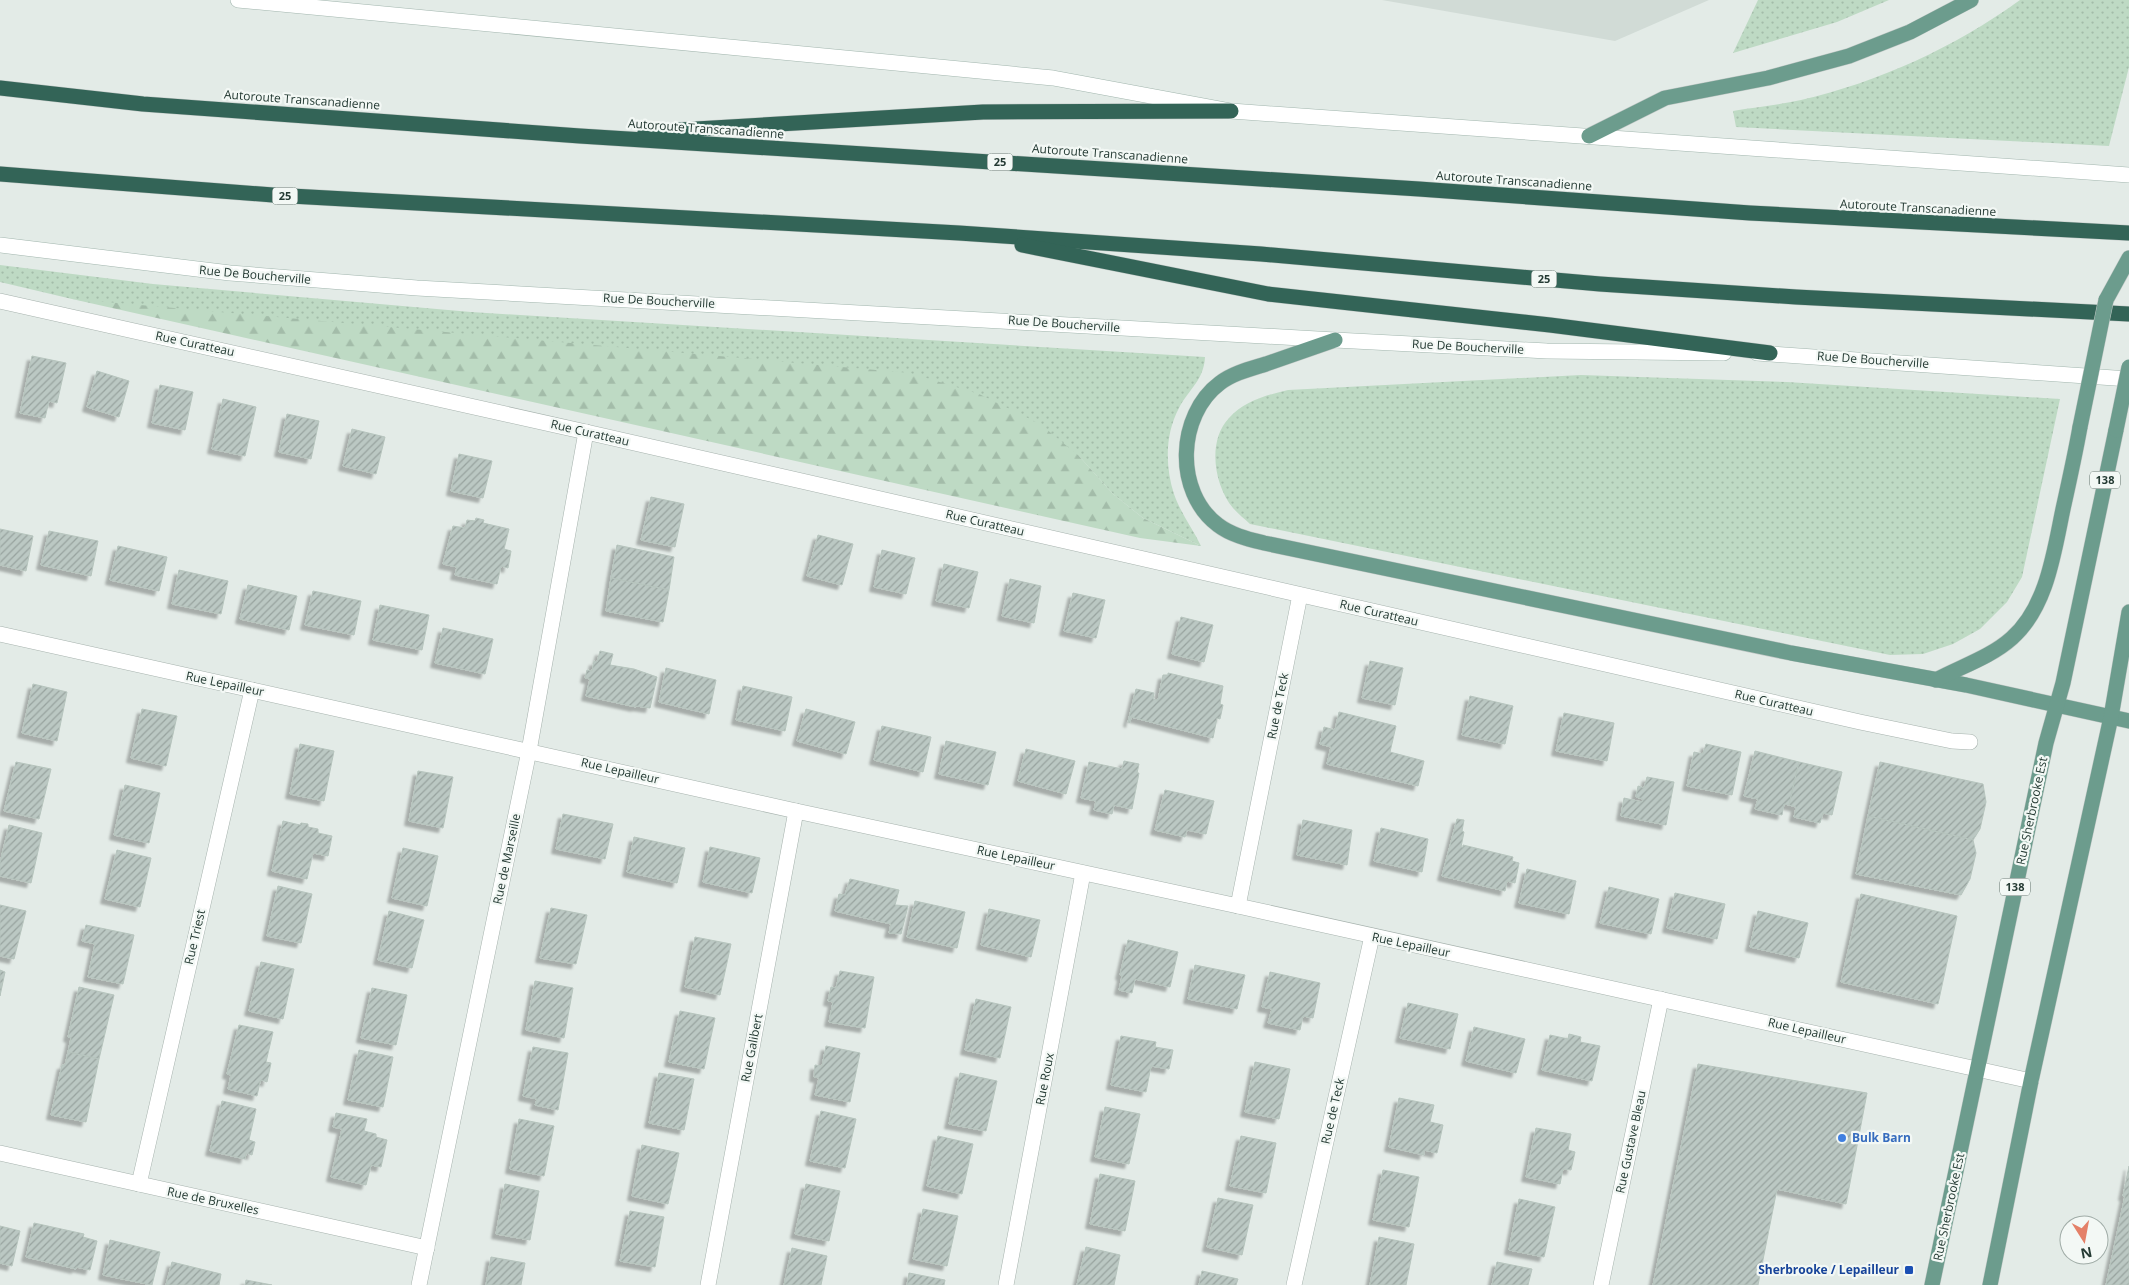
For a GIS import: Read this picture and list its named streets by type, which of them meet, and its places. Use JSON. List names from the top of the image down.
{
  "streets": {
    "highway": ["Autoroute Transcanadienne", "25"],
    "main road": ["138", "Rue Sherbrooke Est"],
    "street": [
      "Rue De Boucherville",
      "Rue Curatteau",
      "Rue Lepailleur",
      "Rue de Teck",
      "Rue de Marseille",
      "Rue Triest",
      "Rue Galibert",
      "Rue Roux",
      "Rue Gustave Bleau",
      "Rue de Bruxelles"
    ]
  },
  "crossings": [
    ["Rue Curatteau", "Rue de Teck"],
    ["Rue Curatteau", "Rue de Marseille"],
    ["Rue Lepailleur", "Rue de Teck"],
    ["Rue Lepailleur", "Rue Sherbrooke Est"],
    ["Rue Lepailleur", "Rue de Marseille"],
    ["Rue Lepailleur", "Rue Triest"],
    ["Rue Lepailleur", "Rue Galibert"],
    ["Rue Lepailleur", "Rue Roux"],
    ["Rue Lepailleur", "Rue Gustave Bleau"],
    ["Rue de Marseille", "Rue de Bruxelles"],
    ["Rue Triest", "Rue de Bruxelles"]
  ],
  "places": {
    "other": ["Bulk Barn"],
    "transit": ["Sherbrooke / Lepailleur"]
  },
  "north": "bottom"
}
